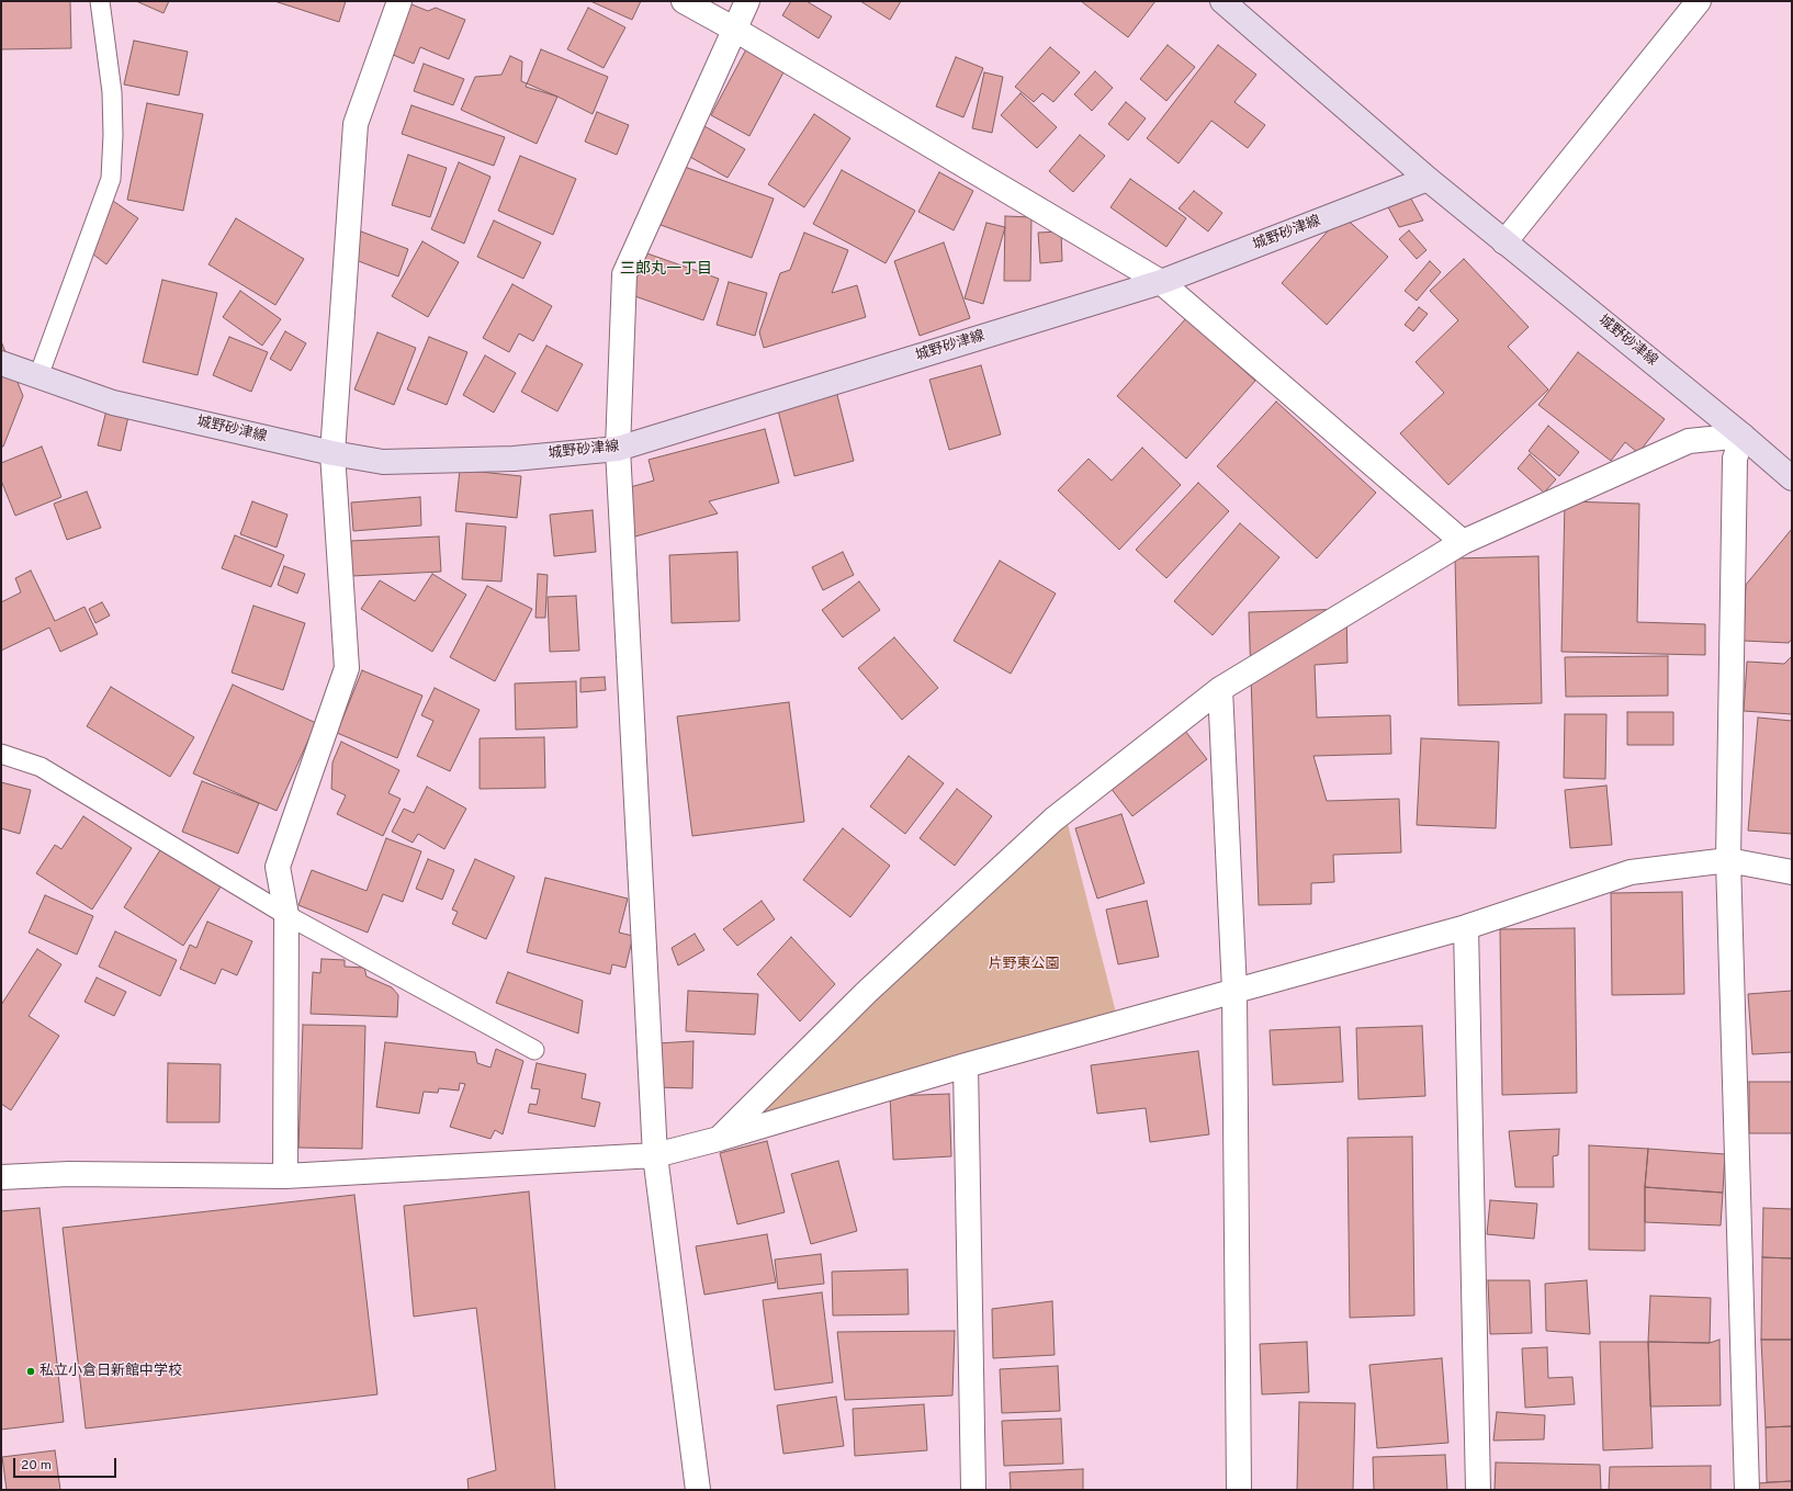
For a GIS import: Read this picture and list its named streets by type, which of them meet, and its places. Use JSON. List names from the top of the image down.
{
  "streets": {
    "main road": ["城野砂津線"]
  },
  "districts": ["三郎丸一丁目"],
  "parks": ["片野東公園"],
  "places": ["私立小倉日新館中学校"],
  "scale_bar": "20 m"
}
